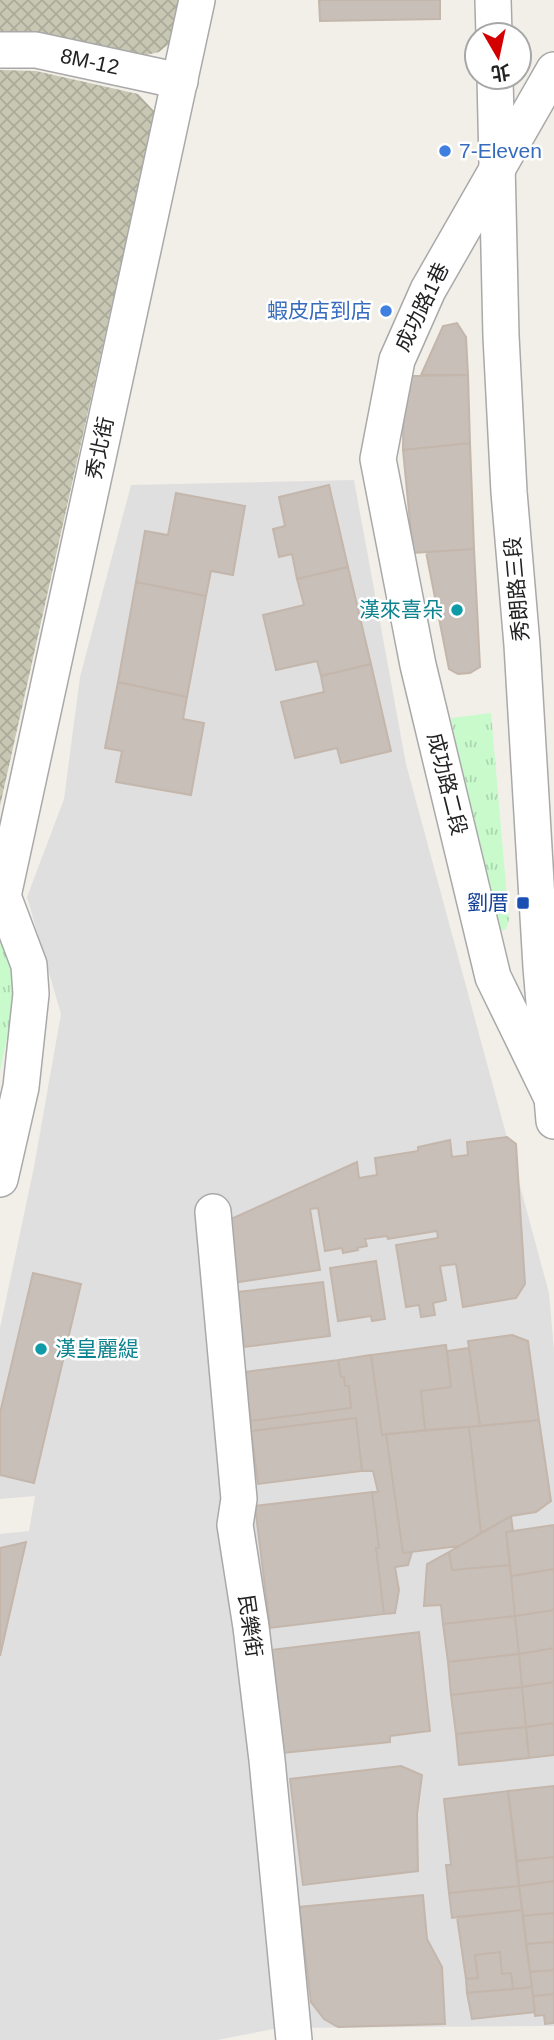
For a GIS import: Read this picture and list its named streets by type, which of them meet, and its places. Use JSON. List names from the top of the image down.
{
  "streets": {
    "street": [
      "8M-12",
      "成功路1巷",
      "秀北街",
      "秀朗路三段",
      "成功路二段",
      "民樂街"
    ]
  },
  "crossings": [
    ["8M-12", "秀北街"],
    ["成功路1巷", "秀朗路三段"],
    ["成功路1巷", "成功路二段"],
    ["秀朗路三段", "成功路二段"]
  ],
  "places": {
    "other": [
      "7-Eleven",
      "蝦皮店到店",
      "漢來喜朵",
      "漢皇麗緹"
    ],
    "transit": ["劉厝"]
  },
  "north": "bottom"
}
